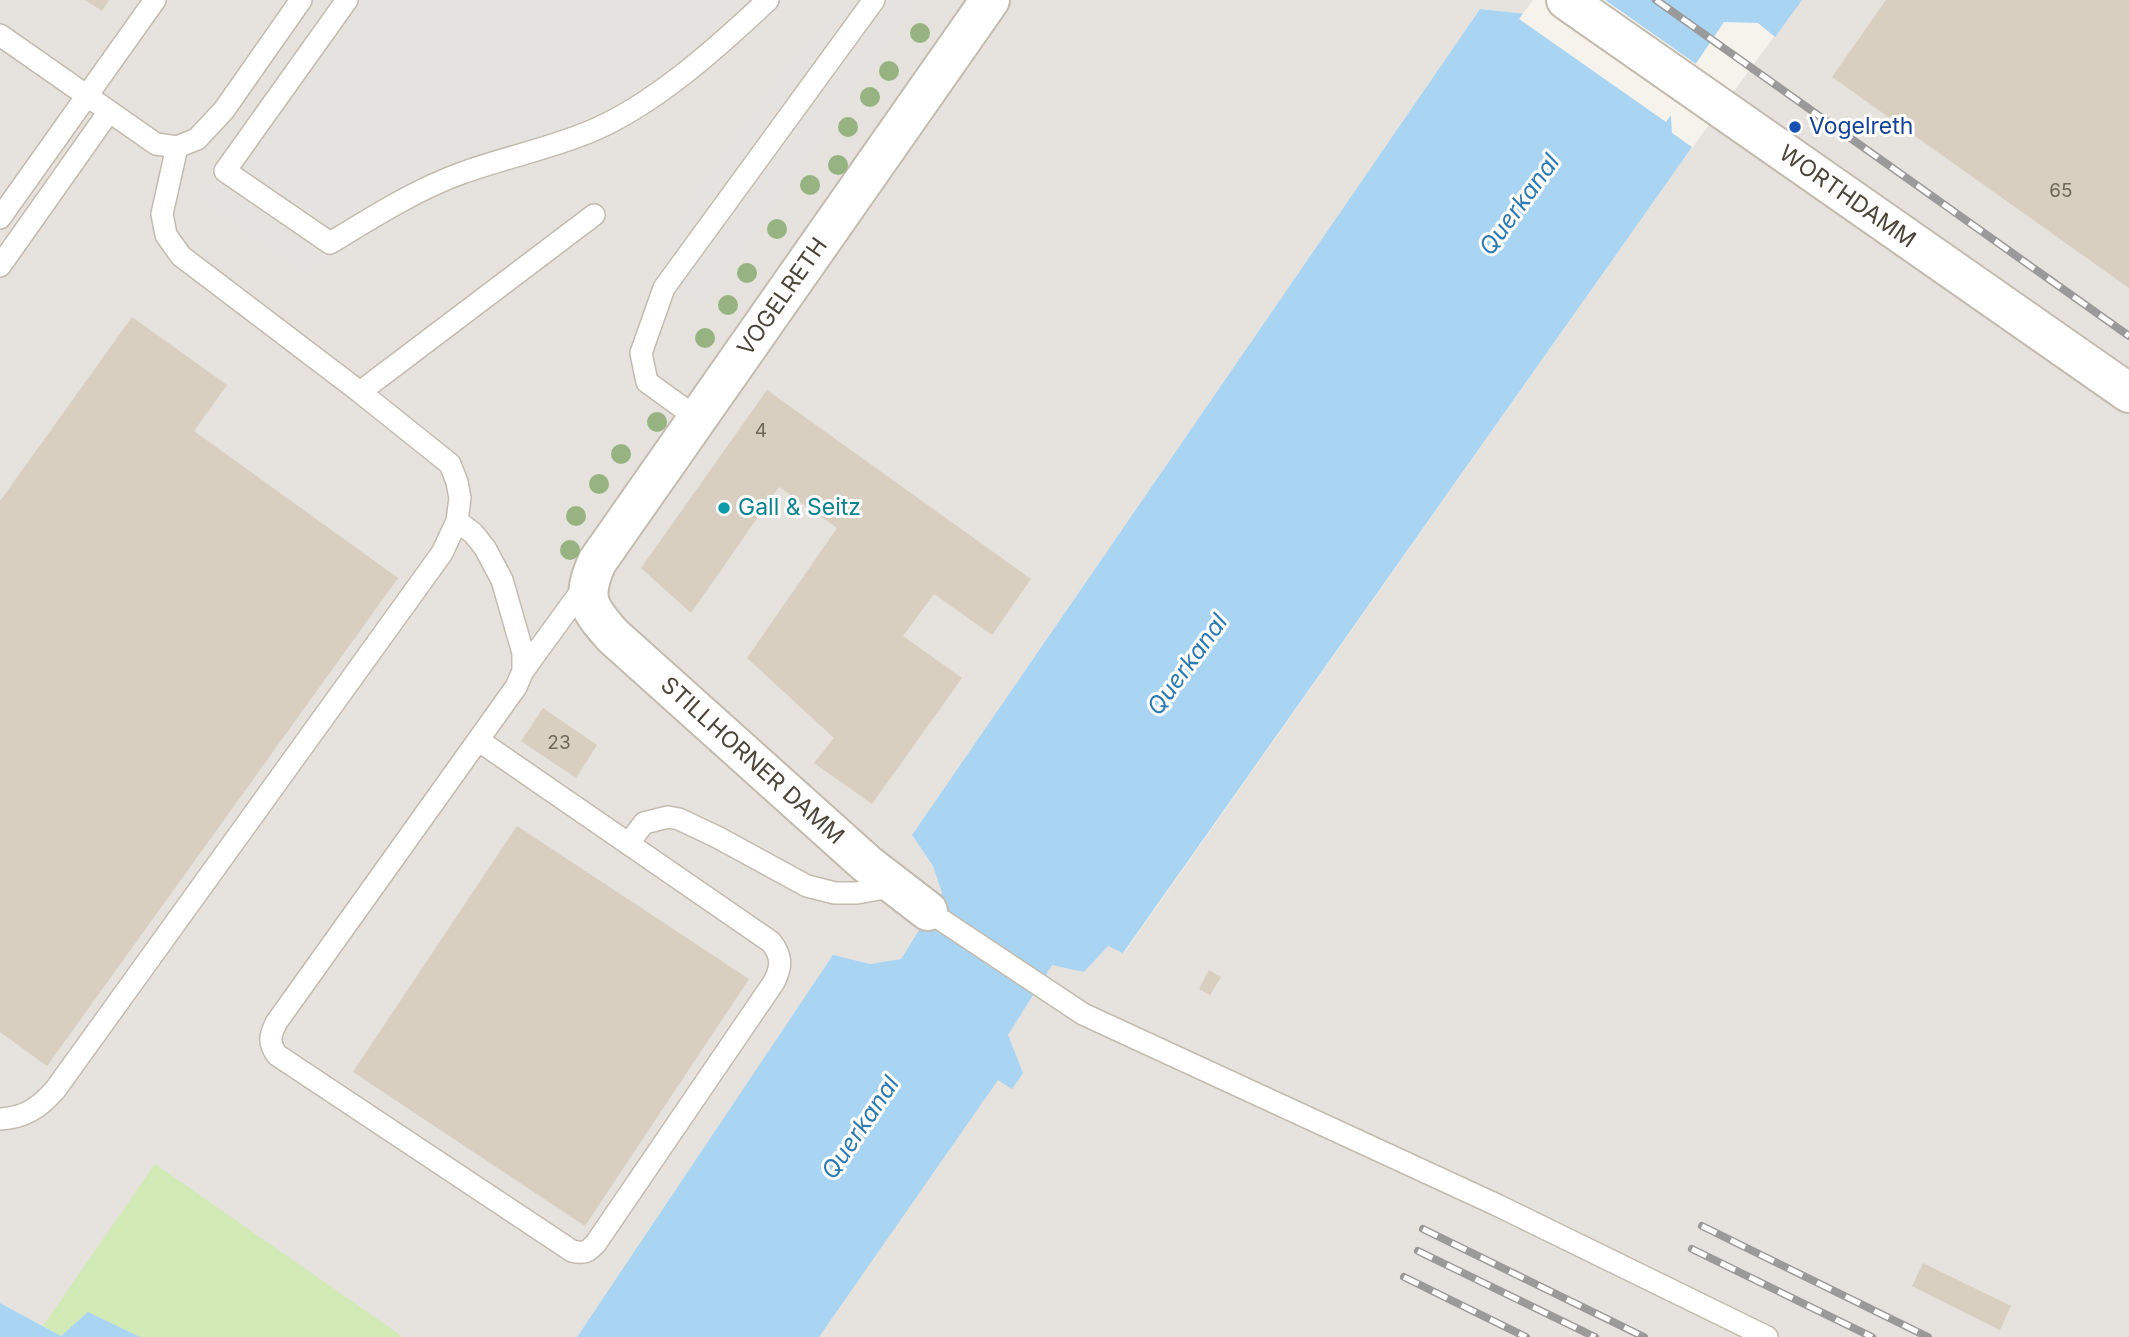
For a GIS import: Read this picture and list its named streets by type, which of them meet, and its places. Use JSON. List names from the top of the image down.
{
  "streets": {
    "street": ["WORTHDAMM", "VOGELRETH", "STILLHORNER DAMM"]
  },
  "crossings": [
    ["VOGELRETH", "STILLHORNER DAMM"]
  ],
  "water": ["Querkanal"],
  "places": ["Vogelreth", "Gall & Seitz"],
  "house_numbers": ["65", "4", "23"]
}
